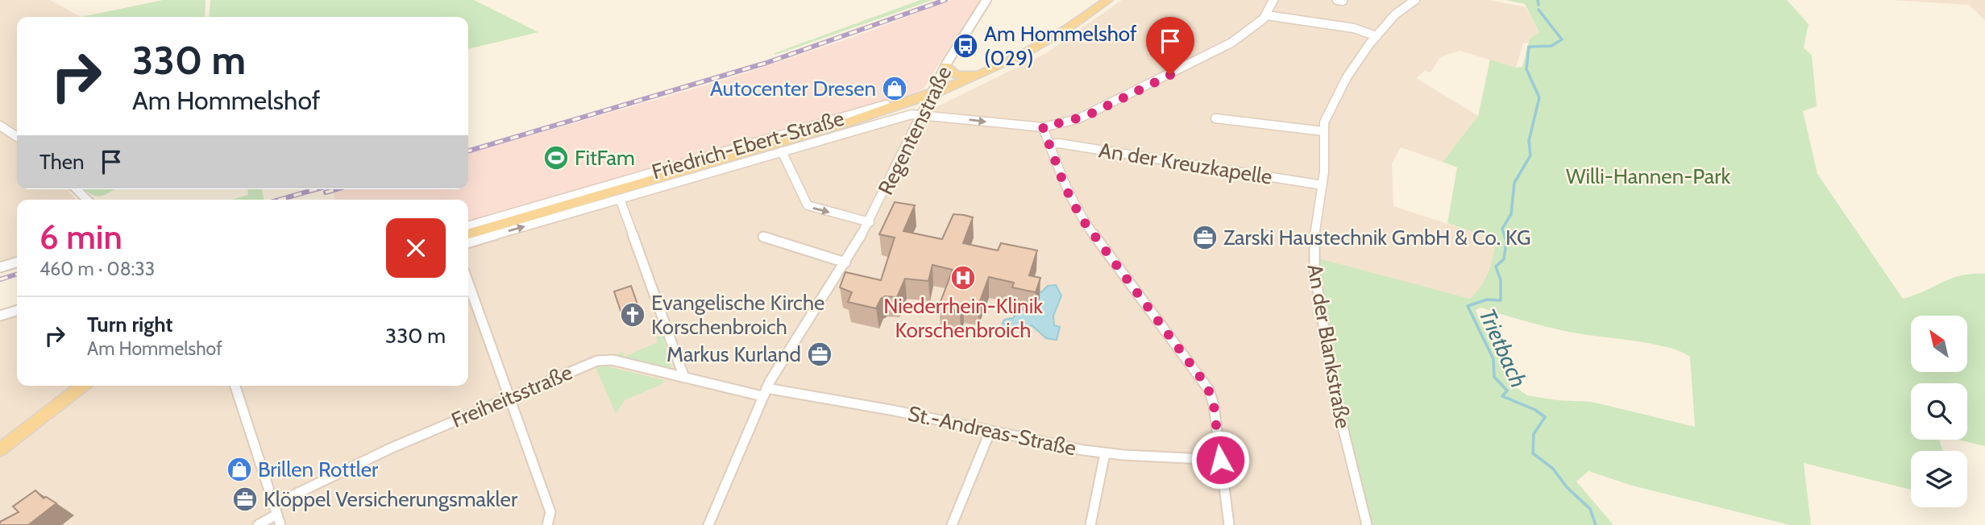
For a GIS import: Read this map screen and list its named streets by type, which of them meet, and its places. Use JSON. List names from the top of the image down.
{
  "streets": {
    "street": [
      "Regentenstraße",
      "Friedrich-Ebert-Straße",
      "An der Kreuzkapelle",
      "An der Blankstraße",
      "Freiheitsstraße",
      "St.-Andreas-Straße"
    ]
  },
  "crossings": [
    ["Regentenstraße", "Friedrich-Ebert-Straße"],
    ["Regentenstraße", "Freiheitsstraße"],
    ["Regentenstraße", "St.-Andreas-Straße"],
    ["An der Kreuzkapelle", "An der Blankstraße"],
    ["Freiheitsstraße", "St.-Andreas-Straße"]
  ],
  "water": ["Trietbach"],
  "parks": ["Willi-Hannen-Park"],
  "places": {
    "bus stop": ["Am Hommelshof (029)"],
    "shop": ["Autocenter Dresen", "Brillen Rottler"],
    "sports": ["FitFam"],
    "office": ["Zarski Haustechnik GmbH & Co. KG", "Markus Kurland", "Klöppel Versicherungsmakler"],
    "hospital": ["Niederrhein-Klinik Korschenbroich"],
    "church": ["Evangelische Kirche Korschenbroich"]
  },
  "north": "top left",
  "page": {
    "turn": ["330 m", "Am Hommelshof"],
    "then": "Then",
    "heading": ["6 min", "460 m · 08:33"],
    "list": [
      {
        "name": "Turn right",
        "note": "Am Hommelshof",
        "value": "330 m"
      }
    ]
  }
}
